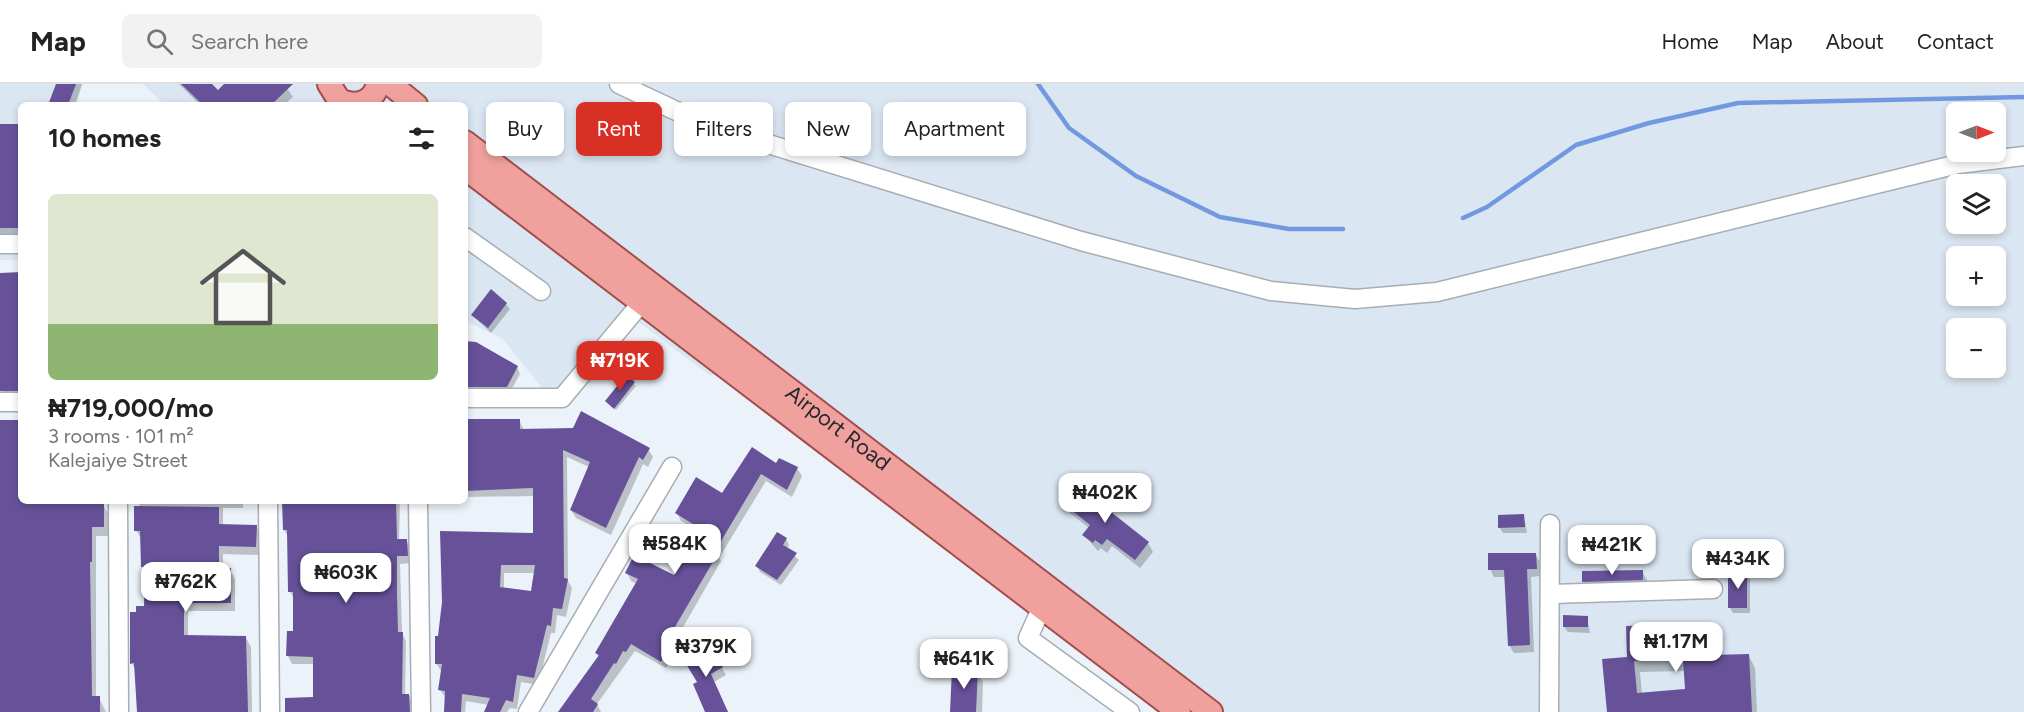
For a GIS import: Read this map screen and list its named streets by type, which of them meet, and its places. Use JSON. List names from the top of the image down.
{
  "streets": {
    "main road": ["Airport Road"]
  },
  "north": "right",
  "page": {
    "header": "Map",
    "search": "Search here",
    "nav": [
      "Home",
      "Map",
      "About",
      "Contact"
    ],
    "map_buttons": ["+", "−"],
    "chip": [
      "Buy",
      "Rent",
      "Filters",
      "New",
      "Apartment"
    ],
    "heading": "10 homes",
    "list": [
      {
        "name": "₦719,000/mo",
        "note": "3 rooms · 101 m² · Kalejaiye Street"
      }
    ],
    "price": [
      "₦719K",
      "₦402K",
      "₦584K",
      "₦421K",
      "₦434K",
      "₦603K",
      "₦762K",
      "₦1.17M",
      "₦379K",
      "₦641K"
    ]
  }
}
